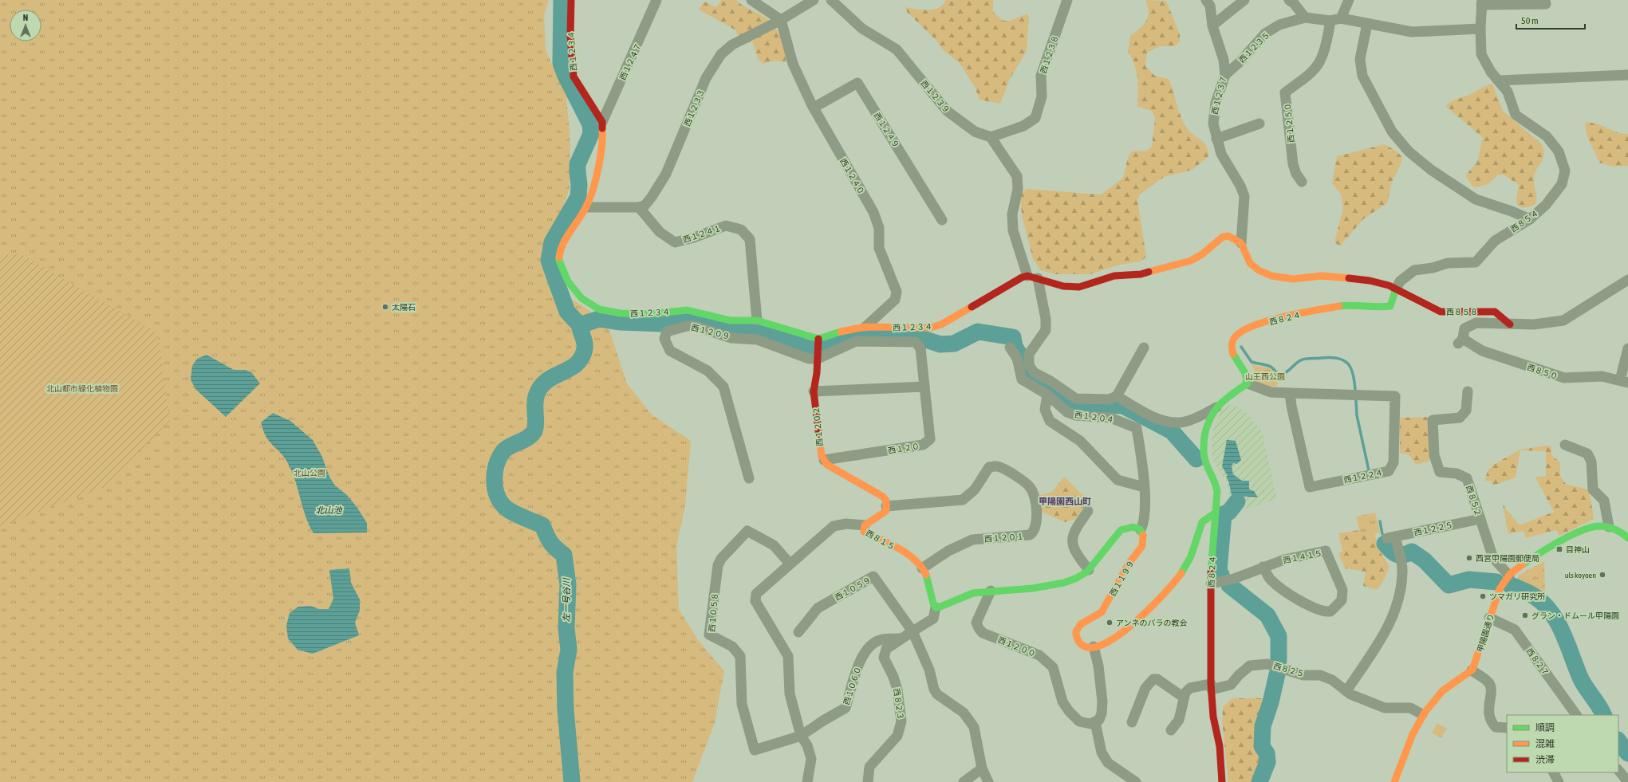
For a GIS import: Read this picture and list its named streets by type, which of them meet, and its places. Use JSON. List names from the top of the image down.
{
  "streets": {
    "street": [
      "西１２３５",
      "西１２３４",
      "西１２３８",
      "西１２４７",
      "西１２３７",
      "西１２３９",
      "西１２３３",
      "西１２５０",
      "西１２４９",
      "西１２４０",
      "西８５４",
      "西１２４１",
      "西８５８",
      "西８２４",
      "西１２０９",
      "西８５０",
      "西１２０４",
      "西１２０２",
      "西１２０",
      "西１２２４",
      "西８５２",
      "西１２２５",
      "西１２０１",
      "西８１５",
      "西１４１５",
      "西１１９９",
      "西１０５９",
      "西１０５８",
      "甲陽園通り",
      "西１２００",
      "西８２７",
      "西８２５",
      "西１０６０",
      "西８２３"
    ]
  },
  "crossings": [
    ["西１２３５", "西１２３７"],
    ["西１２３５", "西１２５０"],
    ["西１２３５", "西８５４"],
    ["西１２３４", "西１２４７"],
    ["西１２３４", "西１２４０"],
    ["西１２３４", "西１２４１"],
    ["西１２３４", "西１２０２"],
    ["西１２３８", "西１２３９"],
    ["西１２３３", "西１２４０"],
    ["西１２３３", "西１２４１"],
    ["西１２４９", "西１２４０"],
    ["西８５４", "西８５８"],
    ["西８５４", "西８２４"],
    ["西８５８", "西８２４"],
    ["西８５８", "西８５０"],
    ["西８２４", "西１２２４"],
    ["西８２４", "西１４１５"],
    ["西８２４", "西８２５"],
    ["西１２０９", "西１２０２"],
    ["西１２０９", "西１２０"],
    ["西１２０４", "西１１９９"],
    ["西１２０２", "西１２０"],
    ["西８５２", "西１２２５"],
    ["西８５２", "甲陽園通り"],
    ["西１２２５", "西８２５"],
    ["西１２０１", "西８１５"],
    ["西８１５", "西１０５８"],
    ["西８１５", "西１０６０"],
    ["西１０５９", "西８２３"],
    ["西１０５８", "西１０６０"],
    ["甲陽園通り", "西８２７"],
    ["西１０６０", "西８２３"]
  ],
  "districts": ["甲陽園西山町"],
  "water": ["北山池", "左一号谷川"],
  "parks": ["山王西公園", "北山都市緑化植物園", "北山公園"],
  "places": {
    "other": [
      "太陽石",
      "西宮甲陽園郵便局",
      "uls koyoen",
      "ツマガリ研究所",
      "グラン・ドムール甲陽園",
      "アンネのバラの教会"
    ],
    "transit": ["目神山"]
  },
  "legend": ["順調", "混雑", "渋滞"],
  "scale_bar": "50 m",
  "north": "top"
}
